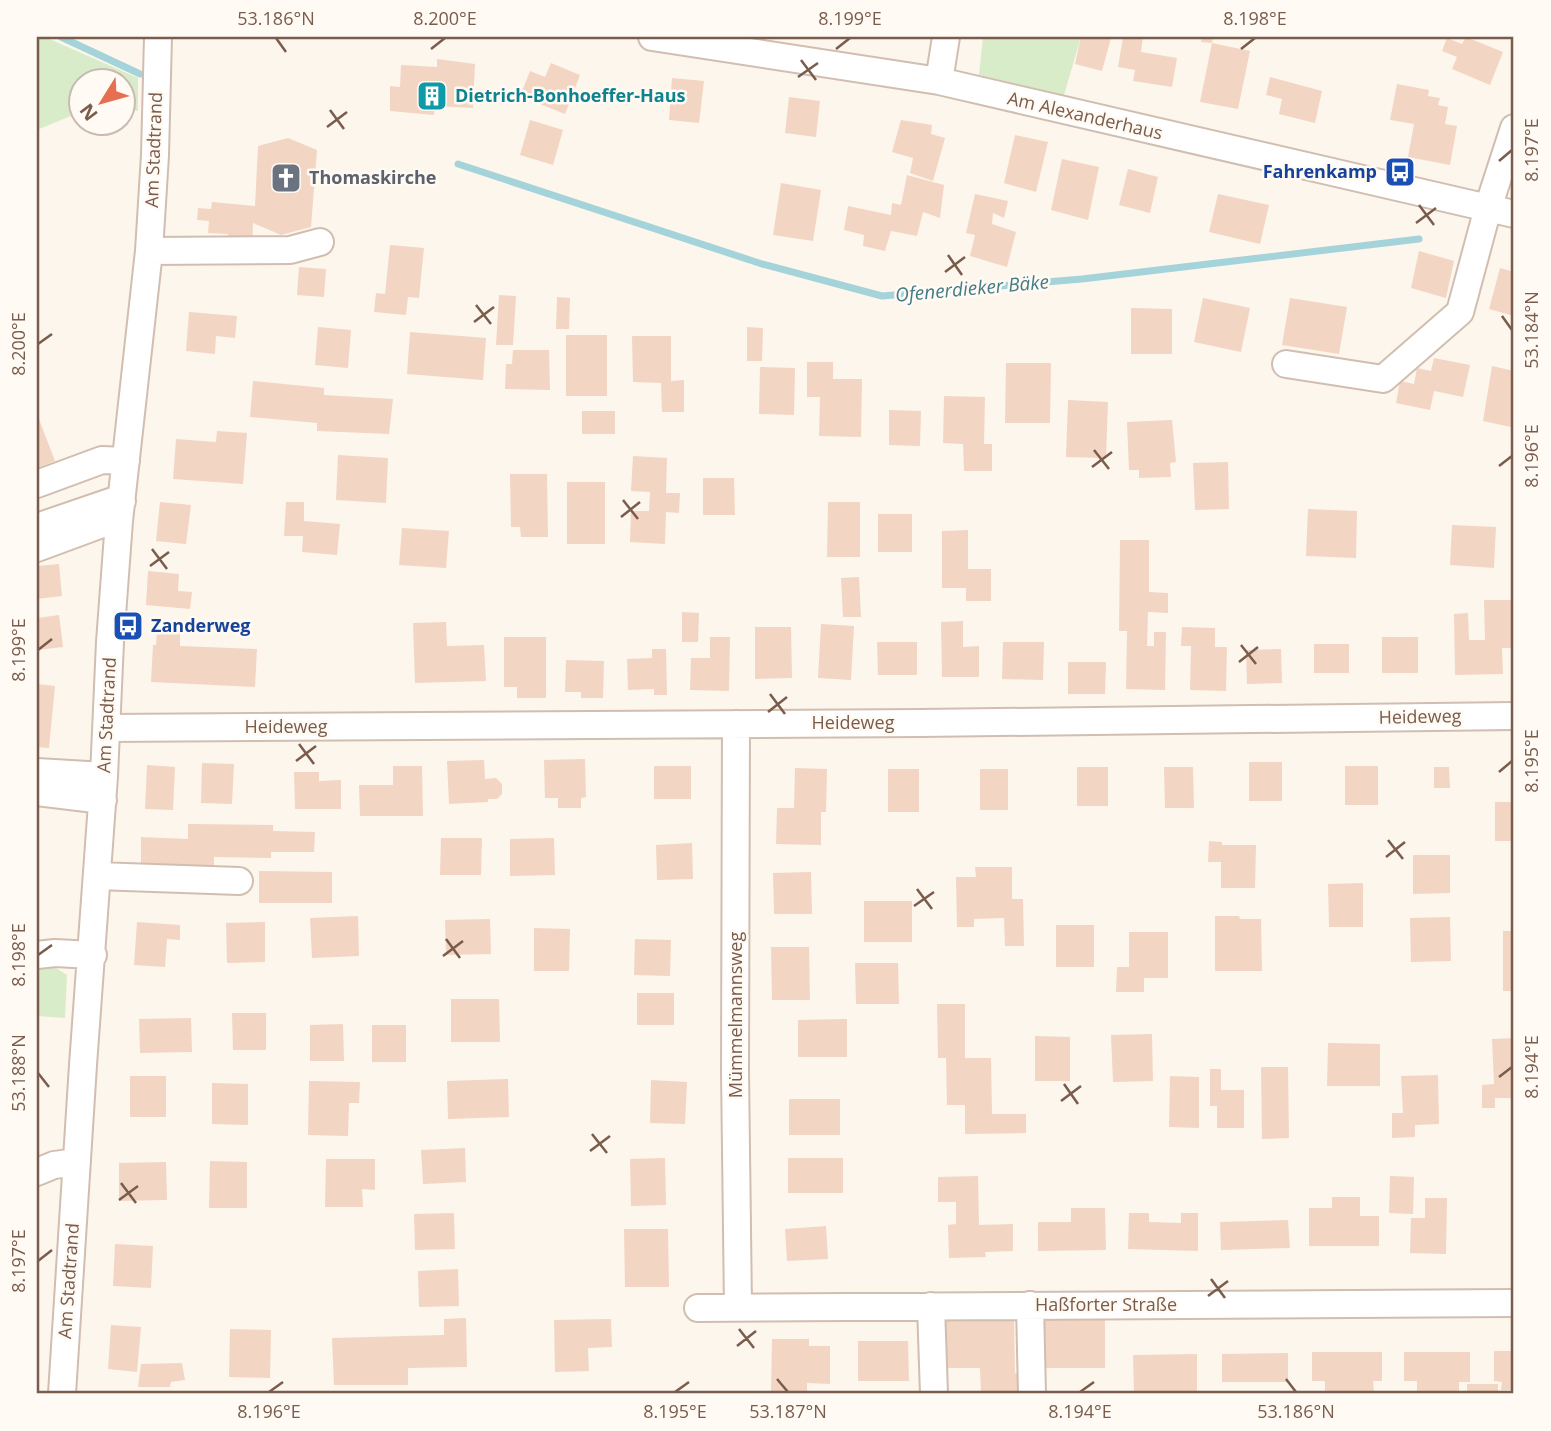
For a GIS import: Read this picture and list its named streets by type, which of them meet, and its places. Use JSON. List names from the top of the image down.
{
  "streets": {
    "street": [
      "Am Alexanderhaus",
      "Am Stadtrand",
      "Heideweg",
      "Mümmelmannsweg",
      "Haßforter Straße"
    ]
  },
  "crossings": [
    ["Am Stadtrand", "Heideweg"],
    ["Heideweg", "Mümmelmannsweg"],
    ["Mümmelmannsweg", "Haßforter Straße"]
  ],
  "water": ["Ofenerdieker Bäke"],
  "places": {
    "building": ["Dietrich-Bonhoeffer-Haus"],
    "bus stop": ["Fahrenkamp", "Zanderweg"],
    "church": ["Thomaskirche"]
  },
  "north": "bottom left",
  "coordinates": [
    "53.186°N",
    "8.200°E",
    "8.199°E",
    "8.198°E",
    "8.197°E",
    "53.184°N",
    "8.196°E",
    "8.195°E",
    "8.194°E",
    "53.188°N",
    "53.187°N"
  ]
}
